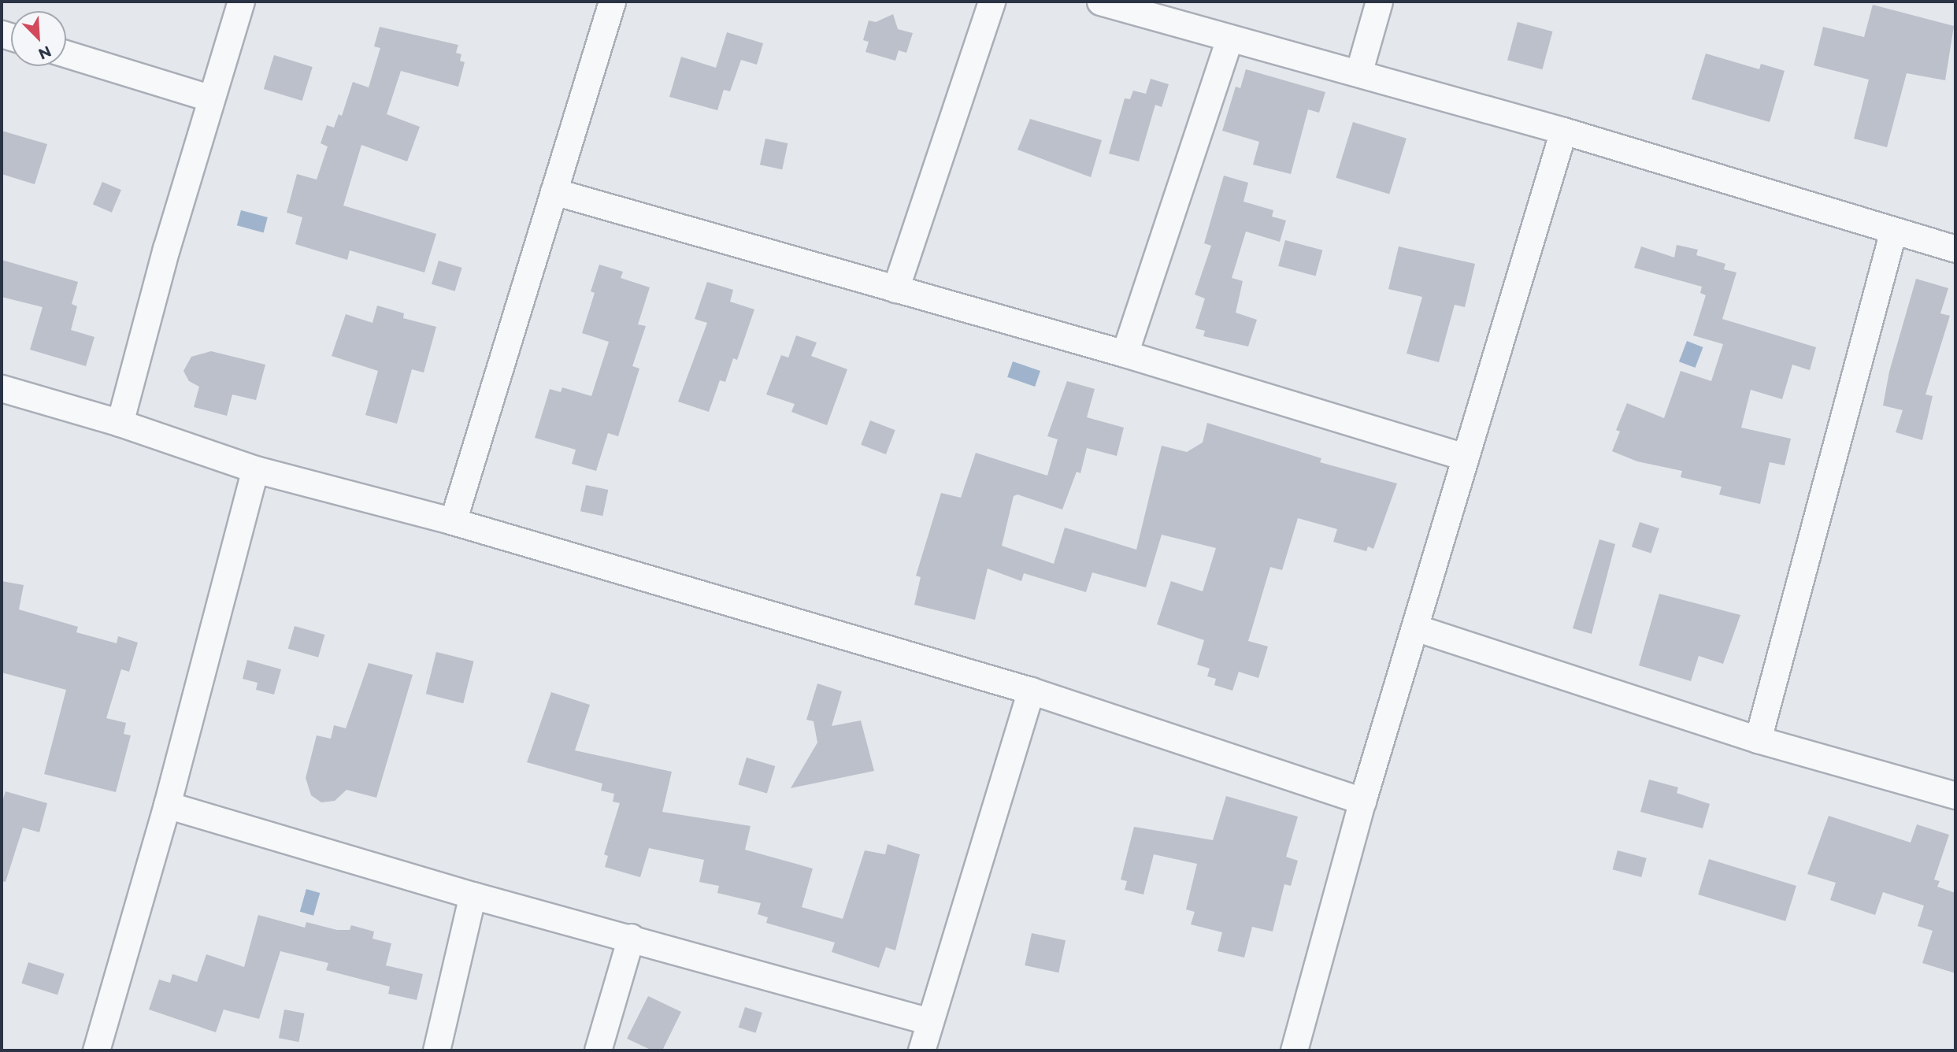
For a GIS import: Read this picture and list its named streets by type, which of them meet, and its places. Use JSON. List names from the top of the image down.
{
  "north": "bottom right"
}
